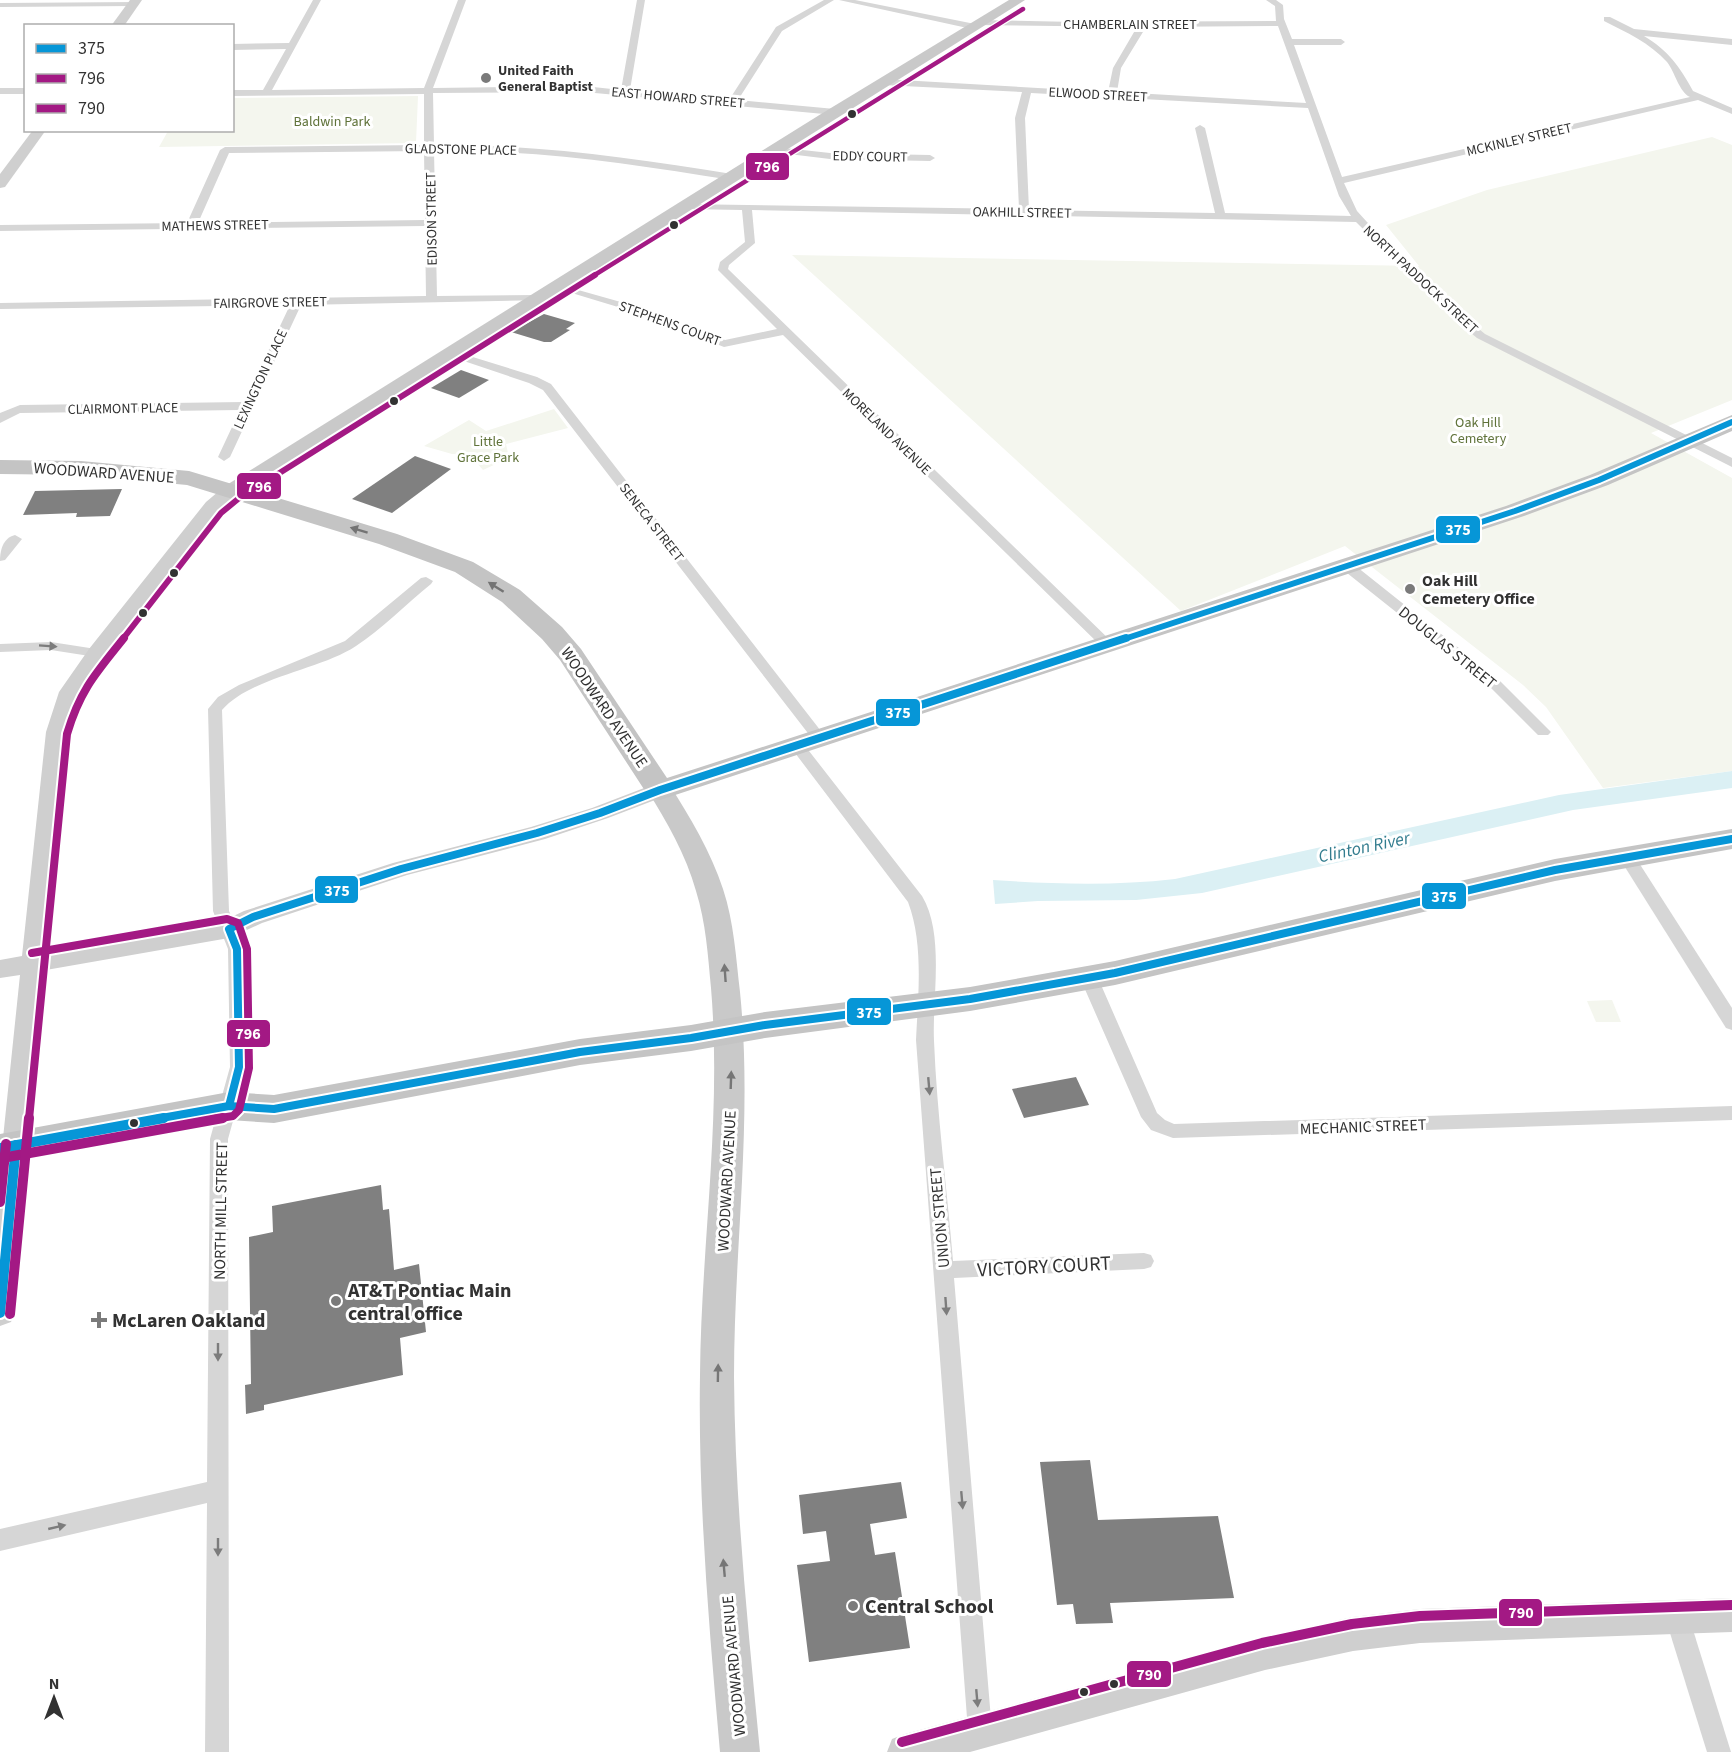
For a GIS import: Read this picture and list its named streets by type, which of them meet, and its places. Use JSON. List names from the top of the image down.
{
  "streets": {
    "highway": ["WOODWARD AVENUE"],
    "street": [
      "CHAMBERLAIN STREET",
      "ELWOOD STREET",
      "EAST HOWARD STREET",
      "MCKINLEY STREET",
      "GLADSTONE PLACE",
      "EDDY COURT",
      "OAKHILL STREET",
      "EDISON STREET",
      "MATHEWS STREET",
      "NORTH PADDOCK STREET",
      "FAIRGROVE STREET",
      "STEPHENS COURT",
      "LEXINGTON PLACE",
      "CLAIRMONT PLACE",
      "MORELAND AVENUE",
      "SENECA STREET",
      "DOUGLAS STREET",
      "MECHANIC STREET",
      "NORTH MILL STREET",
      "UNION STREET",
      "VICTORY COURT"
    ]
  },
  "crossings": [
    ["CHAMBERLAIN STREET", "NORTH PADDOCK STREET"],
    ["ELWOOD STREET", "NORTH PADDOCK STREET"],
    ["EAST HOWARD STREET", "EDISON STREET"],
    ["MCKINLEY STREET", "NORTH PADDOCK STREET"],
    ["GLADSTONE PLACE", "EDISON STREET"],
    ["GLADSTONE PLACE", "MATHEWS STREET"],
    ["OAKHILL STREET", "NORTH PADDOCK STREET"],
    ["OAKHILL STREET", "MORELAND AVENUE"],
    ["EDISON STREET", "MATHEWS STREET"],
    ["EDISON STREET", "FAIRGROVE STREET"],
    ["FAIRGROVE STREET", "LEXINGTON PLACE"],
    ["STEPHENS COURT", "MORELAND AVENUE"],
    ["LEXINGTON PLACE", "CLAIRMONT PLACE"],
    ["SENECA STREET", "UNION STREET"],
    ["UNION STREET", "VICTORY COURT"]
  ],
  "one_way": ["WOODWARD AVENUE", "NORTH MILL STREET", "UNION STREET"],
  "water": ["Clinton River"],
  "parks": ["Baldwin Park", "Oak Hill Cemetery", "Little Grace Park"],
  "places": {
    "other": [
      "United Faith General Baptist",
      "Oak Hill Cemetery Office",
      "AT&T Pontiac Main central office",
      "Central School"
    ],
    "health": ["McLaren Oakland"]
  },
  "lines": ["transit line 796", "transit line 375", "transit line 790"],
  "legend": ["375", "796", "790"],
  "north": "top"
}
